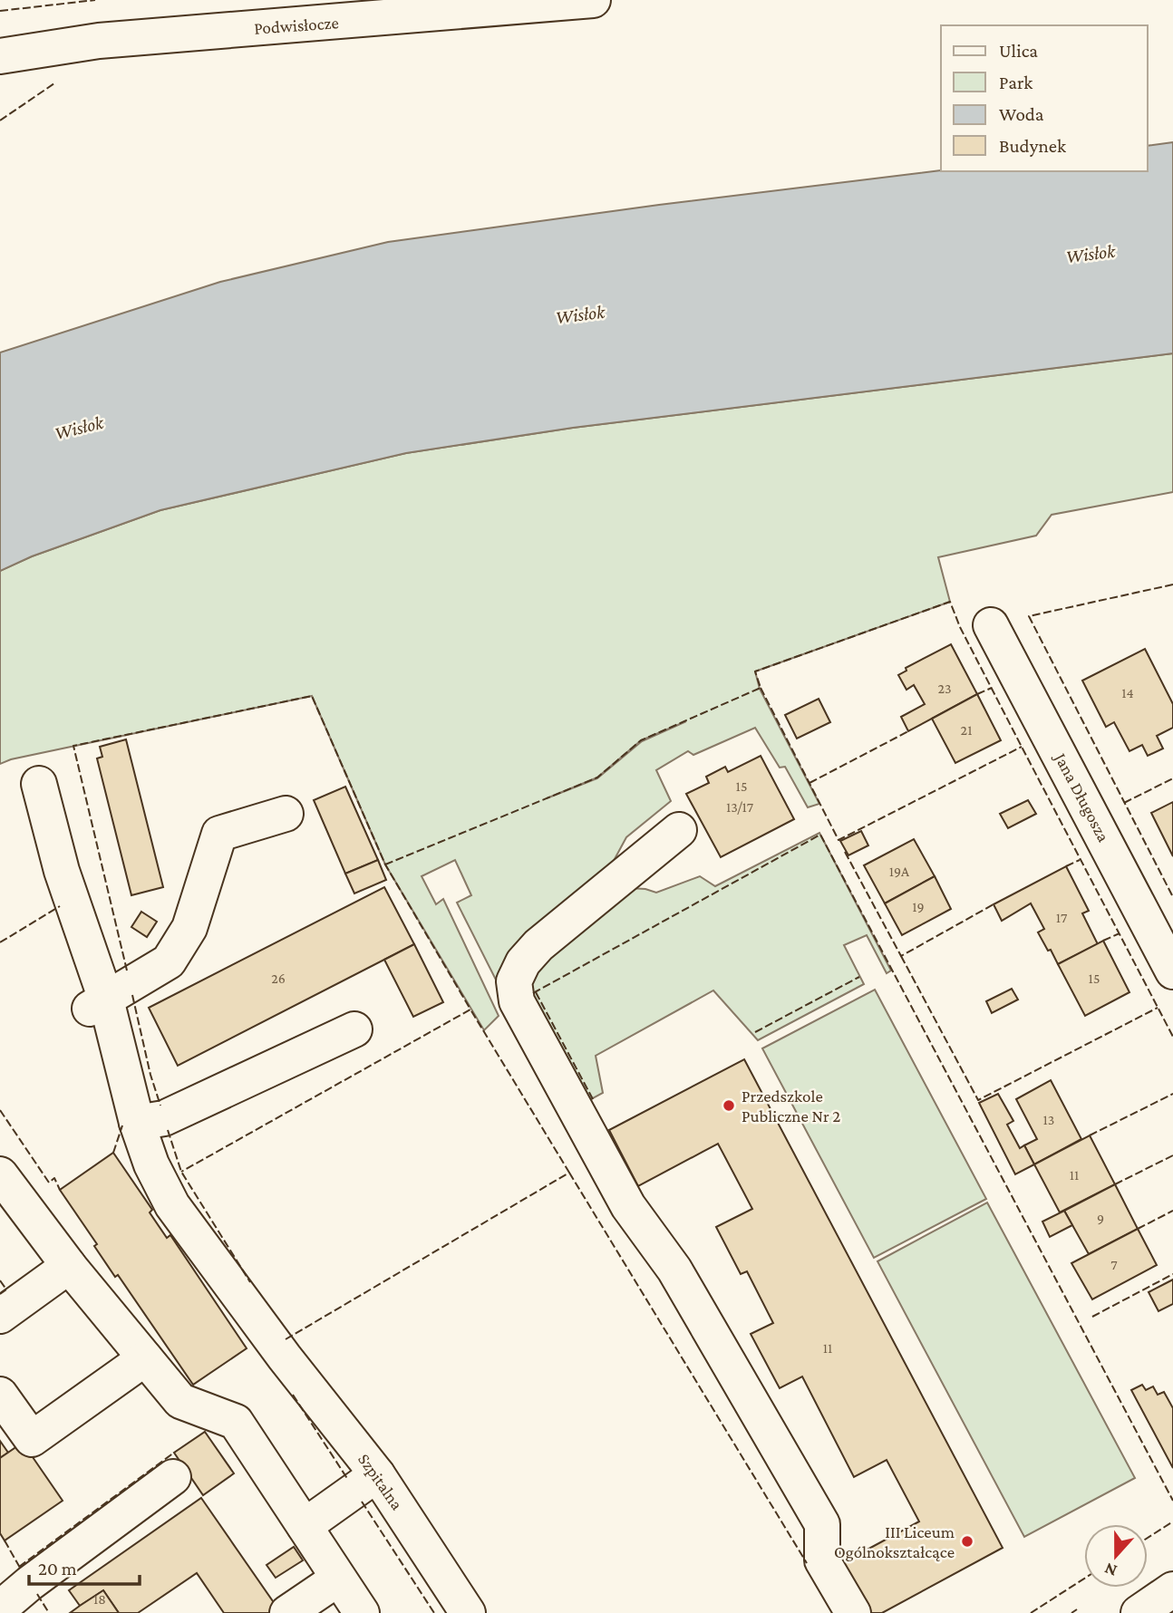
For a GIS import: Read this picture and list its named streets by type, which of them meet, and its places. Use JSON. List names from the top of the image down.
{
  "streets": {
    "street": ["Podwisłocze", "Jana Długosza", "Szpitalna"]
  },
  "water": ["Wisłok"],
  "places": ["Przedszkole Publiczne Nr 2", "III Liceum Ogólnokształcące"],
  "house_numbers": [
    "23",
    "14",
    "21",
    "15",
    "13/17",
    "19A",
    "19",
    "17",
    "26",
    "15",
    "13",
    "11",
    "9",
    "7",
    "11",
    "18"
  ],
  "legend": [
    "Ulica",
    "Park",
    "Woda",
    "Budynek"
  ],
  "scale_bar": "20 m",
  "north": "bottom"
}
